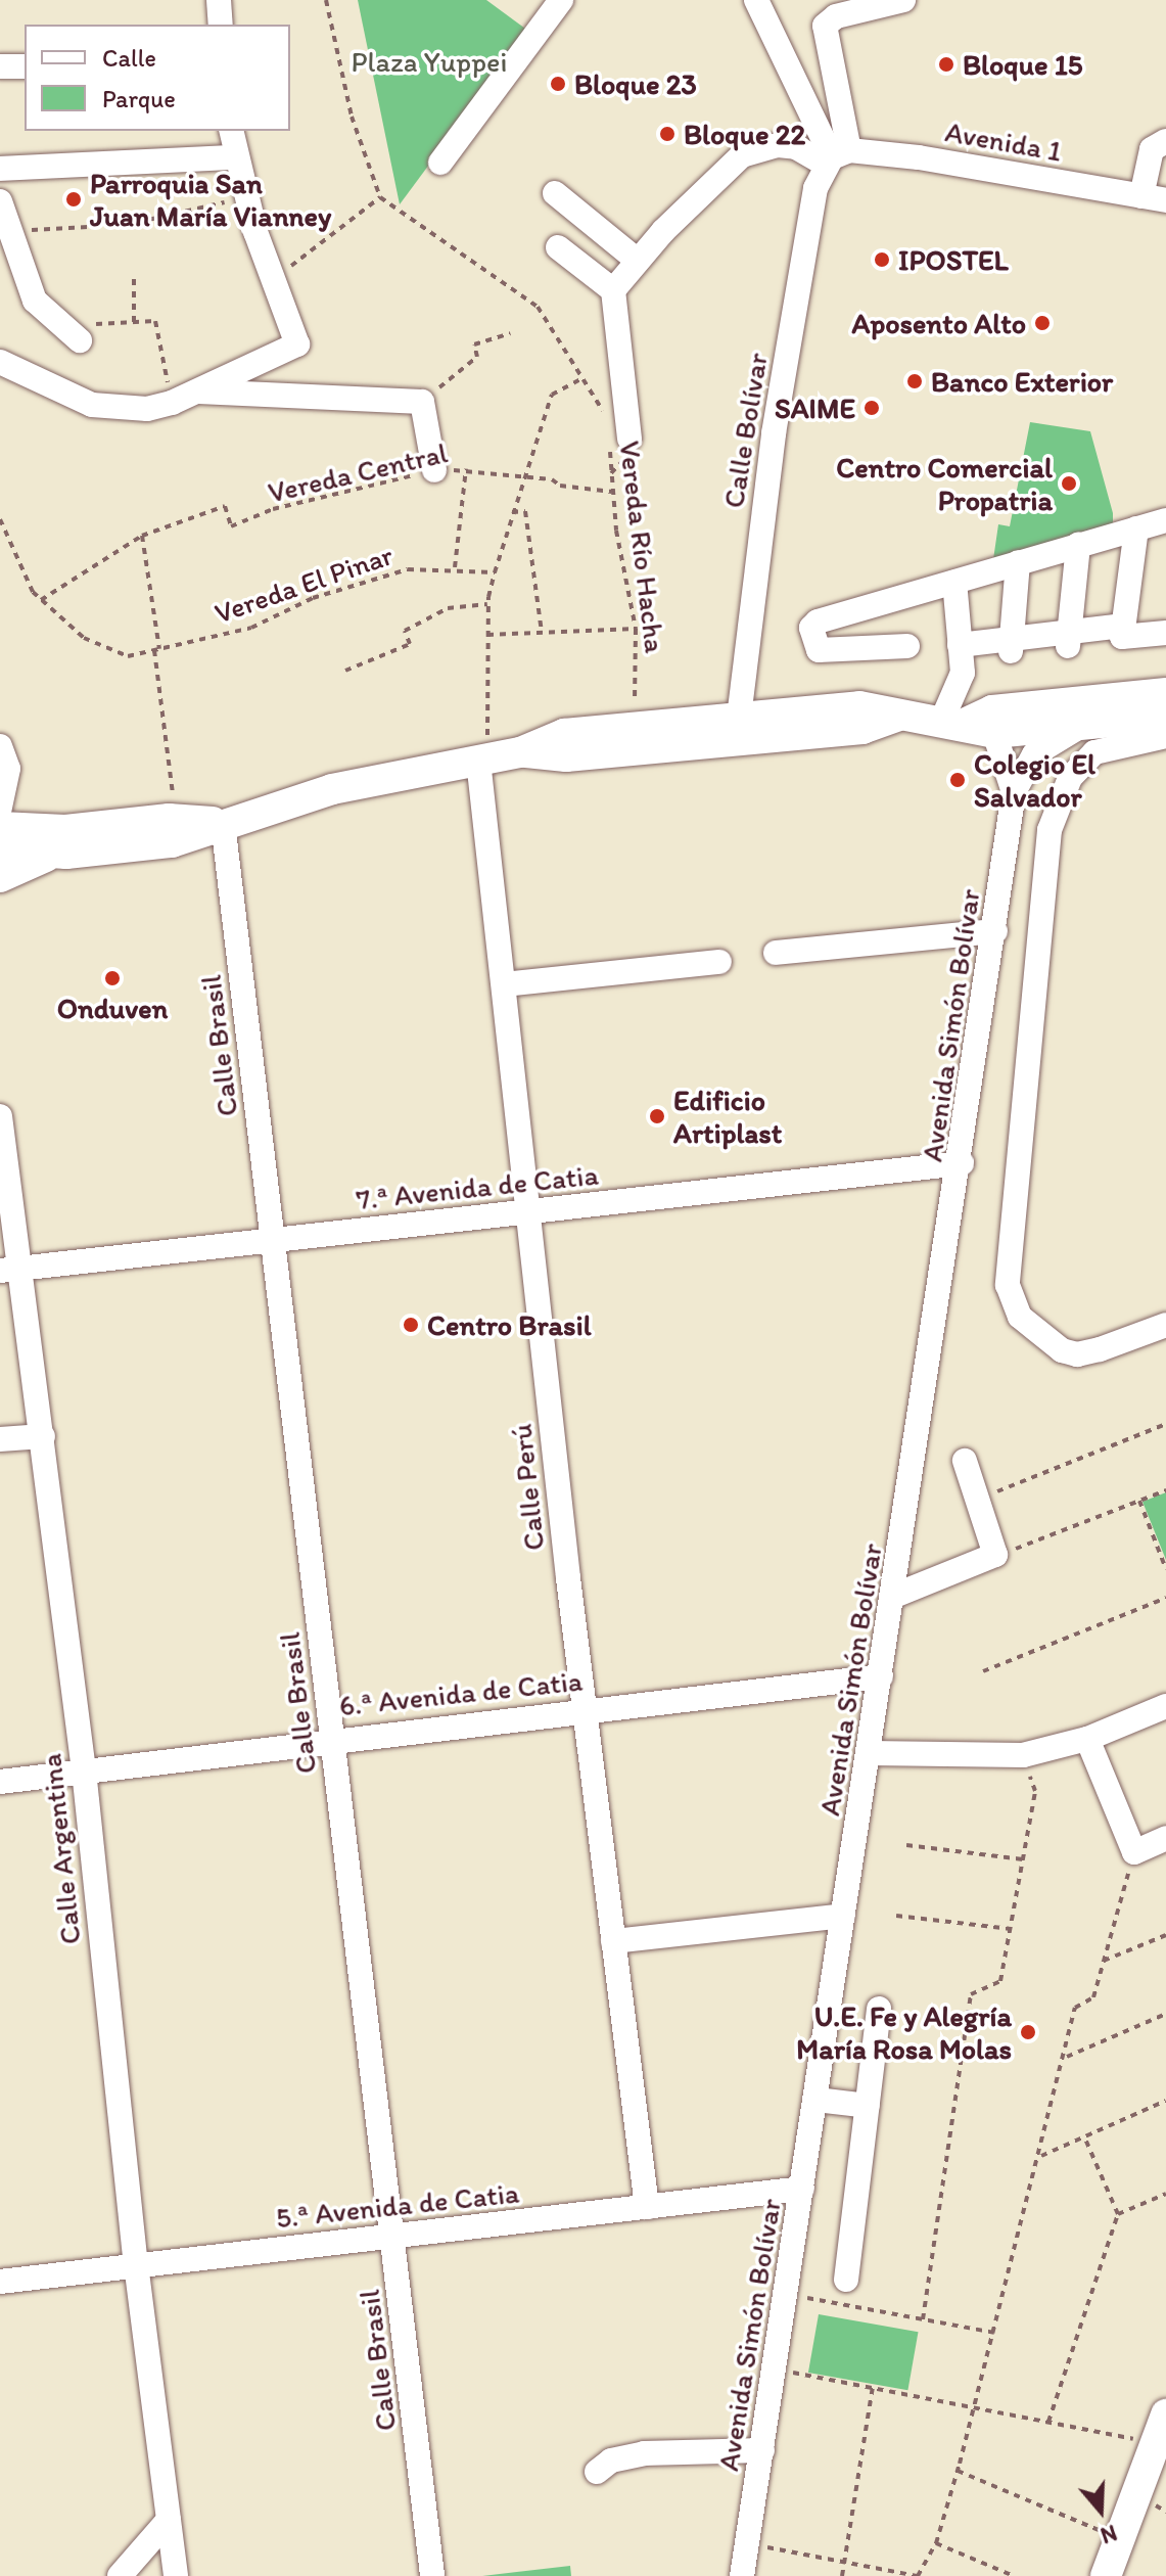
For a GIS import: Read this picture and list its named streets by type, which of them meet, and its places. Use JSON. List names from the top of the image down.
{
  "streets": {
    "street": [
      "Avenida 1",
      "Calle Bolívar",
      "Avenida Simón Bolívar",
      "Calle Brasil",
      "7.ª Avenida de Catia",
      "Calle Perú",
      "6.ª Avenida de Catia",
      "Calle Argentina",
      "5.ª Avenida de Catia"
    ],
    "path": ["Vereda Central", "Vereda Río Hacha", "Vereda El Pinar"]
  },
  "crossings": [
    ["Avenida 1", "Calle Bolívar"],
    ["Vereda Central", "Vereda Río Hacha"],
    ["Avenida Simón Bolívar", "7.ª Avenida de Catia"],
    ["Avenida Simón Bolívar", "6.ª Avenida de Catia"],
    ["Avenida Simón Bolívar", "5.ª Avenida de Catia"],
    ["Calle Brasil", "7.ª Avenida de Catia"],
    ["Calle Brasil", "6.ª Avenida de Catia"],
    ["Calle Brasil", "5.ª Avenida de Catia"],
    ["7.ª Avenida de Catia", "Calle Perú"],
    ["7.ª Avenida de Catia", "Calle Argentina"],
    ["Calle Perú", "6.ª Avenida de Catia"],
    ["Calle Perú", "5.ª Avenida de Catia"],
    ["6.ª Avenida de Catia", "Calle Argentina"],
    ["Calle Argentina", "5.ª Avenida de Catia"]
  ],
  "parks": ["Plaza Yuppei"],
  "places": [
    "Bloque 15",
    "Bloque 23",
    "Bloque 22",
    "Parroquia San Juan María Vianney",
    "IPOSTEL",
    "Aposento Alto",
    "Banco Exterior",
    "SAIME",
    "Centro Comercial Propatria",
    "Colegio El Salvador",
    "Onduven",
    "Edificio Artiplast",
    "Centro Brasil",
    "U.E. Fe y Alegría María Rosa Molas"
  ],
  "legend": ["Calle", "Parque"],
  "north": "bottom"
}
